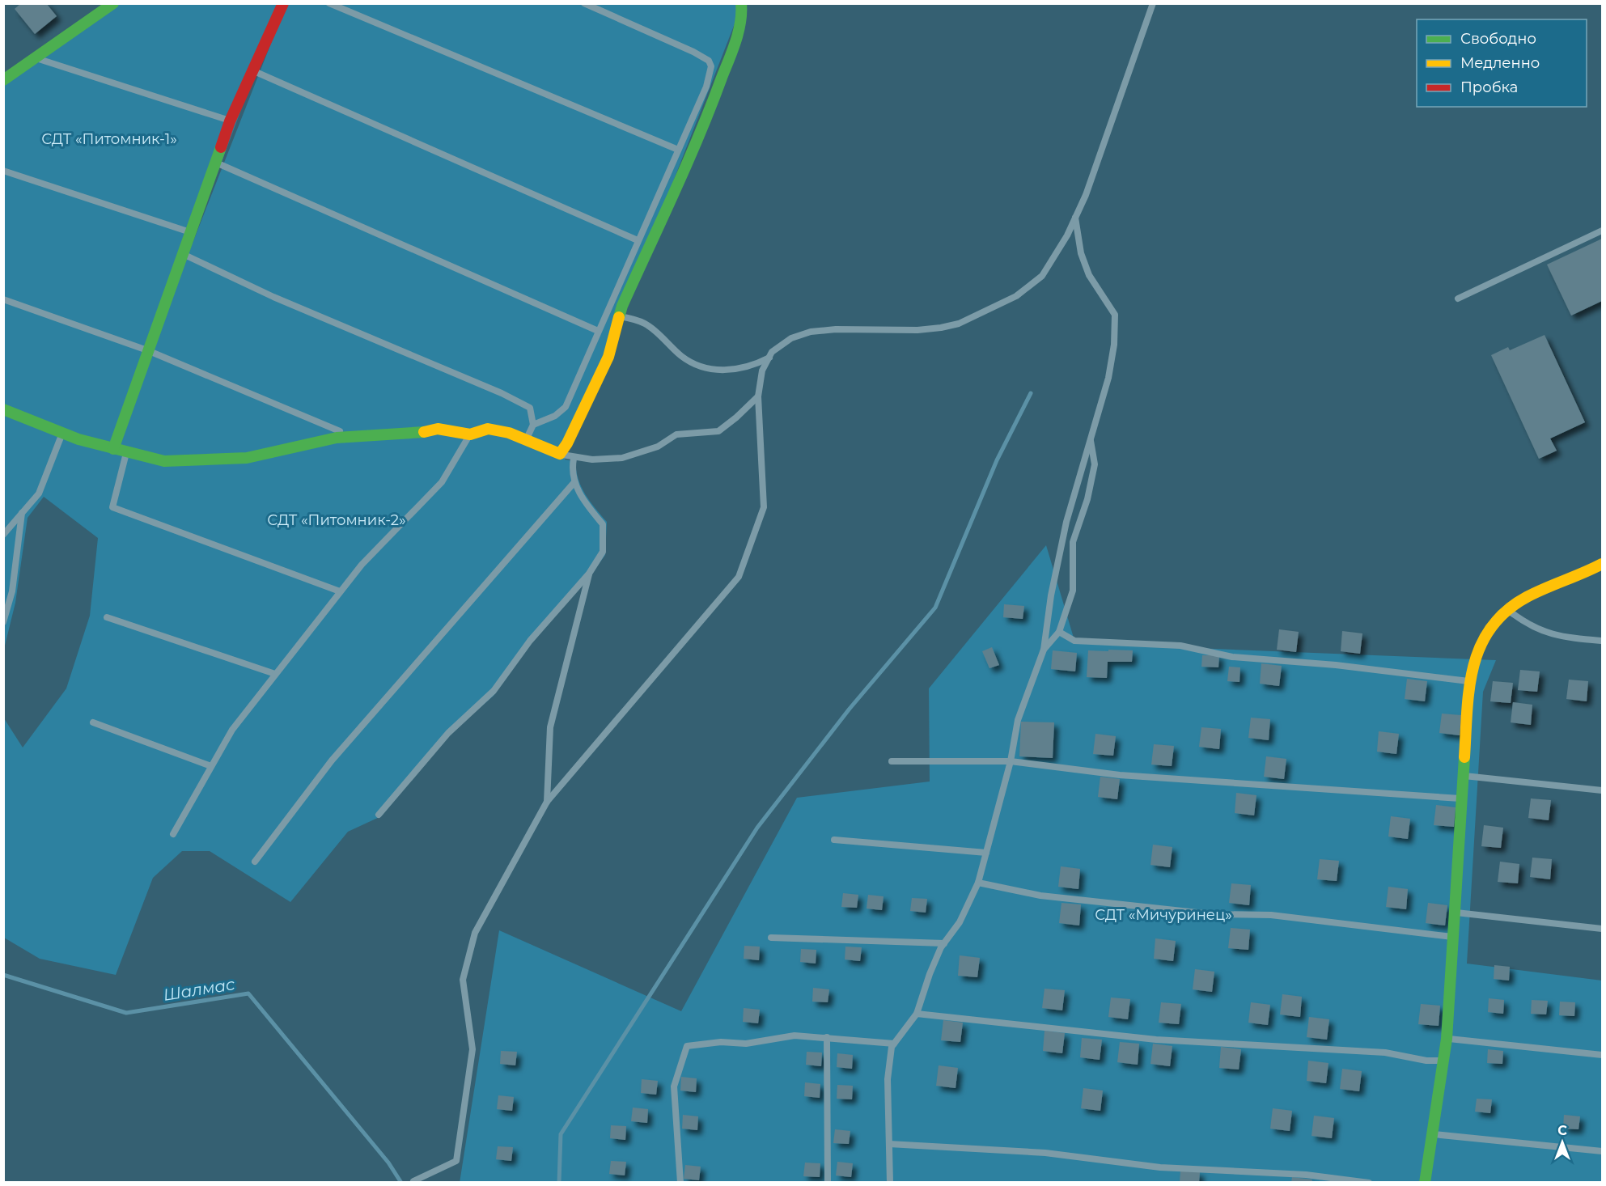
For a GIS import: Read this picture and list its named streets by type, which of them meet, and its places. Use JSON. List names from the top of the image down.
{
  "water": ["Шалмас"],
  "parks": ["СДТ «Питомник-1»", "СДТ «Питомник-2»", "СДТ «Мичуринец»"],
  "legend": ["Свободно", "Медленно", "Пробка"],
  "north": "top"
}
